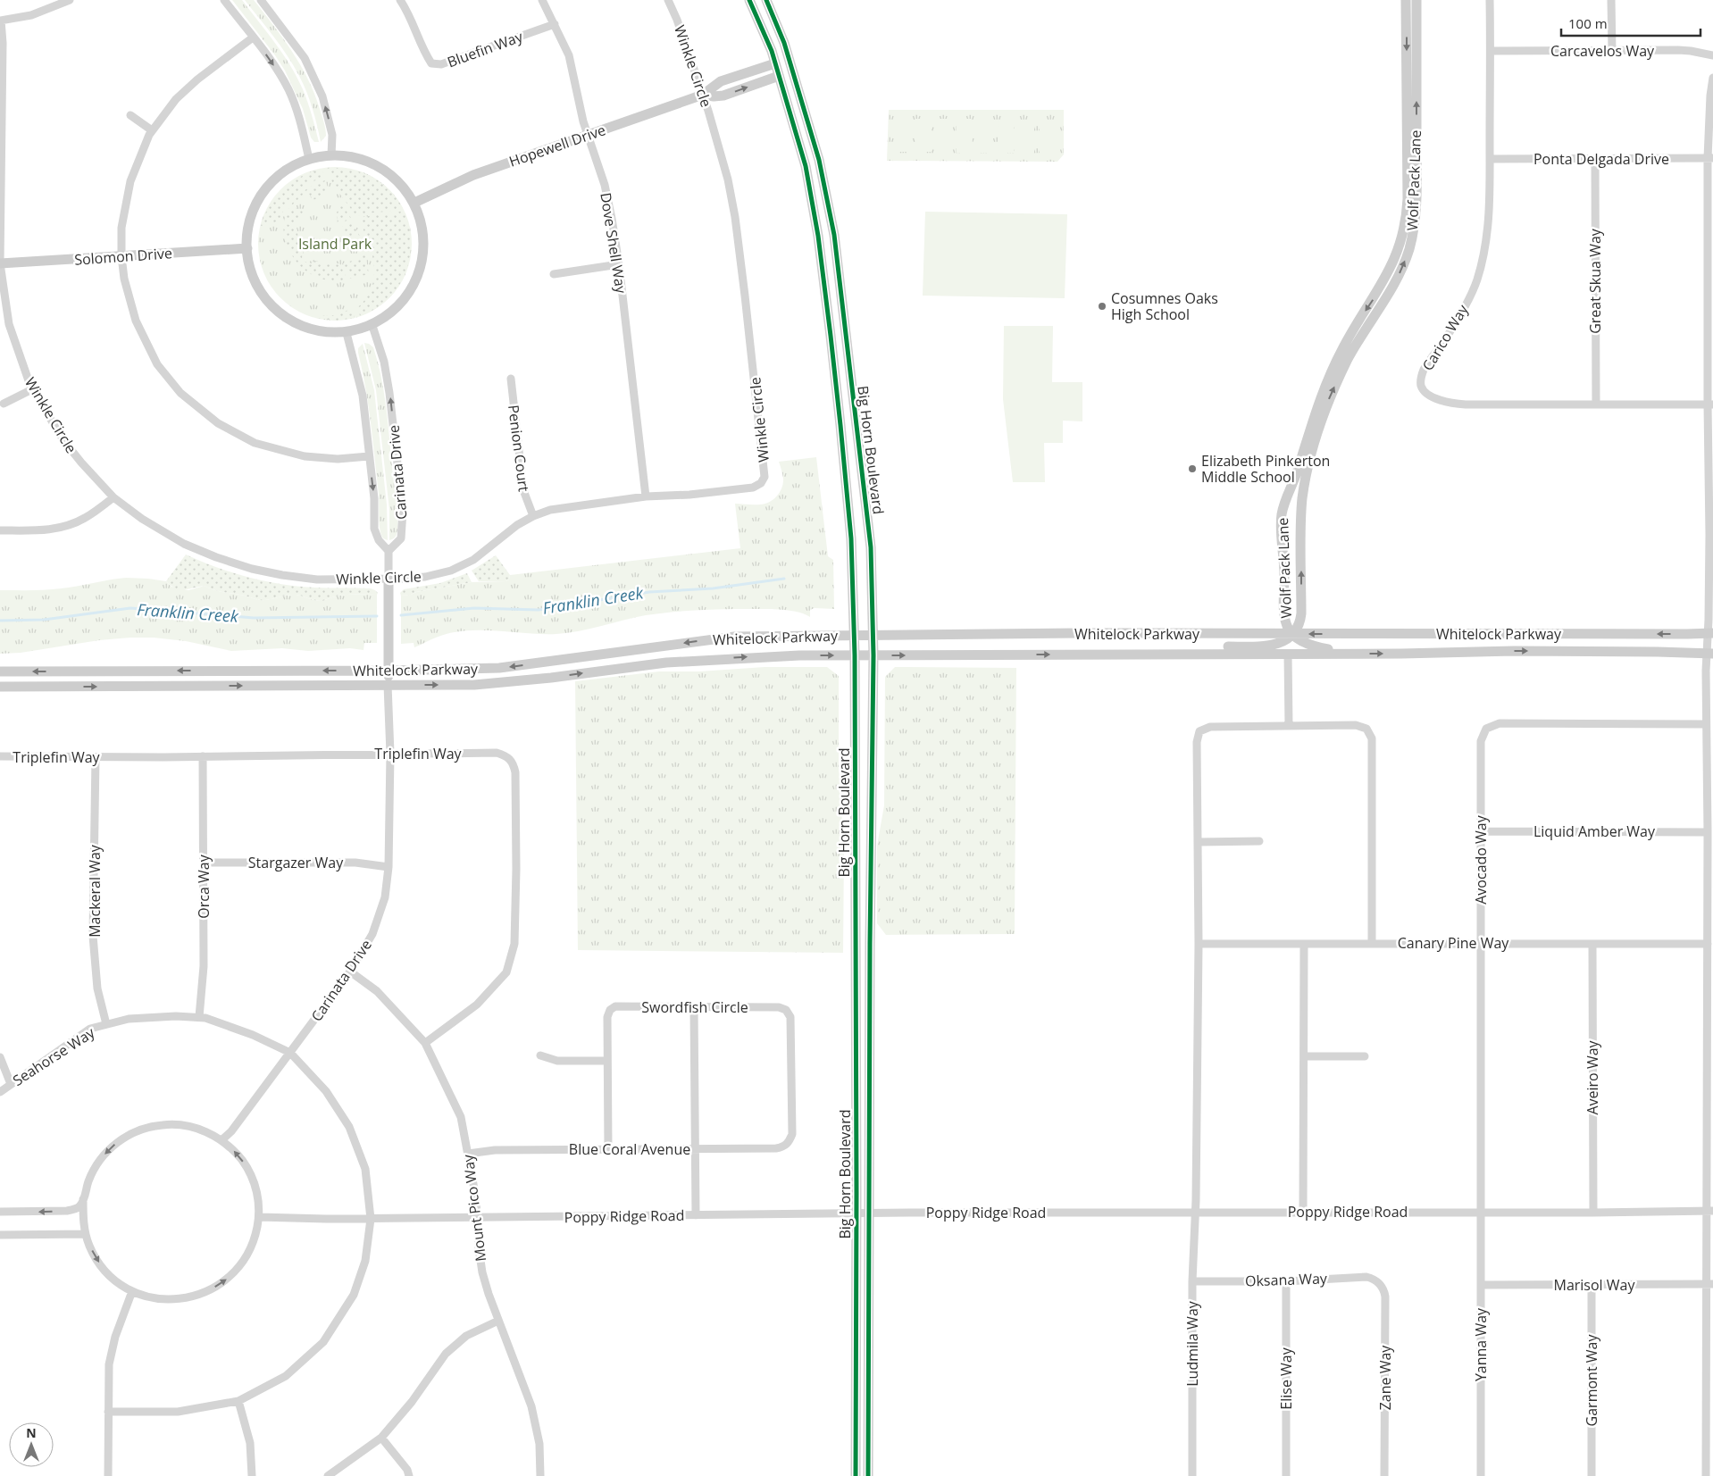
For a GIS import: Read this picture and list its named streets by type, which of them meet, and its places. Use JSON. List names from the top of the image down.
{
  "streets": {
    "main road": [
      "Hopewell Drive",
      "Wolf Pack Lane",
      "Solomon Drive",
      "Big Horn Boulevard",
      "Whitelock Parkway"
    ],
    "street": [
      "Bluefin Way",
      "Carcavelos Way",
      "Winkle Circle",
      "Ponta Delgada Drive",
      "Dove Shell Way",
      "Great Skua Way",
      "Carico Way",
      "Penion Court",
      "Carinata Drive",
      "Triplefin Way",
      "Liquid Amber Way",
      "Avocado Way",
      "Stargazer Way",
      "Orca Way",
      "Mackeral Way",
      "Canary Pine Way",
      "Swordfish Circle",
      "Seahorse Way",
      "Aveiro Way",
      "Blue Coral Avenue",
      "Mount Pico Way",
      "Poppy Ridge Road",
      "Oksana Way",
      "Marisol Way",
      "Ludmila Way",
      "Yanna Way",
      "Zane Way",
      "Elise Way",
      "Garmont Way"
    ]
  },
  "crossings": [
    ["Bluefin Way", "Dove Shell Way"],
    ["Carcavelos Way", "Carico Way"],
    ["Winkle Circle", "Hopewell Drive"],
    ["Winkle Circle", "Dove Shell Way"],
    ["Winkle Circle", "Solomon Drive"],
    ["Winkle Circle", "Penion Court"],
    ["Hopewell Drive", "Dove Shell Way"],
    ["Hopewell Drive", "Big Horn Boulevard"],
    ["Ponta Delgada Drive", "Great Skua Way"],
    ["Ponta Delgada Drive", "Carico Way"],
    ["Wolf Pack Lane", "Whitelock Parkway"],
    ["Great Skua Way", "Carico Way"],
    ["Big Horn Boulevard", "Whitelock Parkway"],
    ["Big Horn Boulevard", "Poppy Ridge Road"],
    ["Carinata Drive", "Whitelock Parkway"],
    ["Carinata Drive", "Triplefin Way"],
    ["Carinata Drive", "Stargazer Way"],
    ["Carinata Drive", "Seahorse Way"],
    ["Carinata Drive", "Mount Pico Way"],
    ["Triplefin Way", "Orca Way"],
    ["Triplefin Way", "Mackeral Way"],
    ["Triplefin Way", "Mount Pico Way"],
    ["Liquid Amber Way", "Avocado Way"],
    ["Avocado Way", "Canary Pine Way"],
    ["Avocado Way", "Poppy Ridge Road"],
    ["Avocado Way", "Yanna Way"],
    ["Stargazer Way", "Orca Way"],
    ["Orca Way", "Seahorse Way"],
    ["Mackeral Way", "Seahorse Way"],
    ["Canary Pine Way", "Aveiro Way"],
    ["Canary Pine Way", "Ludmila Way"],
    ["Swordfish Circle", "Blue Coral Avenue"],
    ["Seahorse Way", "Poppy Ridge Road"],
    ["Aveiro Way", "Poppy Ridge Road"],
    ["Blue Coral Avenue", "Mount Pico Way"],
    ["Mount Pico Way", "Poppy Ridge Road"],
    ["Poppy Ridge Road", "Ludmila Way"],
    ["Poppy Ridge Road", "Yanna Way"],
    ["Oksana Way", "Ludmila Way"],
    ["Oksana Way", "Zane Way"],
    ["Oksana Way", "Elise Way"],
    ["Marisol Way", "Yanna Way"],
    ["Marisol Way", "Garmont Way"]
  ],
  "water": ["Franklin Creek"],
  "parks": ["Island Park"],
  "places": ["Cosumnes Oaks High School", "Elizabeth Pinkerton Middle School"],
  "scale_bar": "100 m",
  "north": "top"
}
